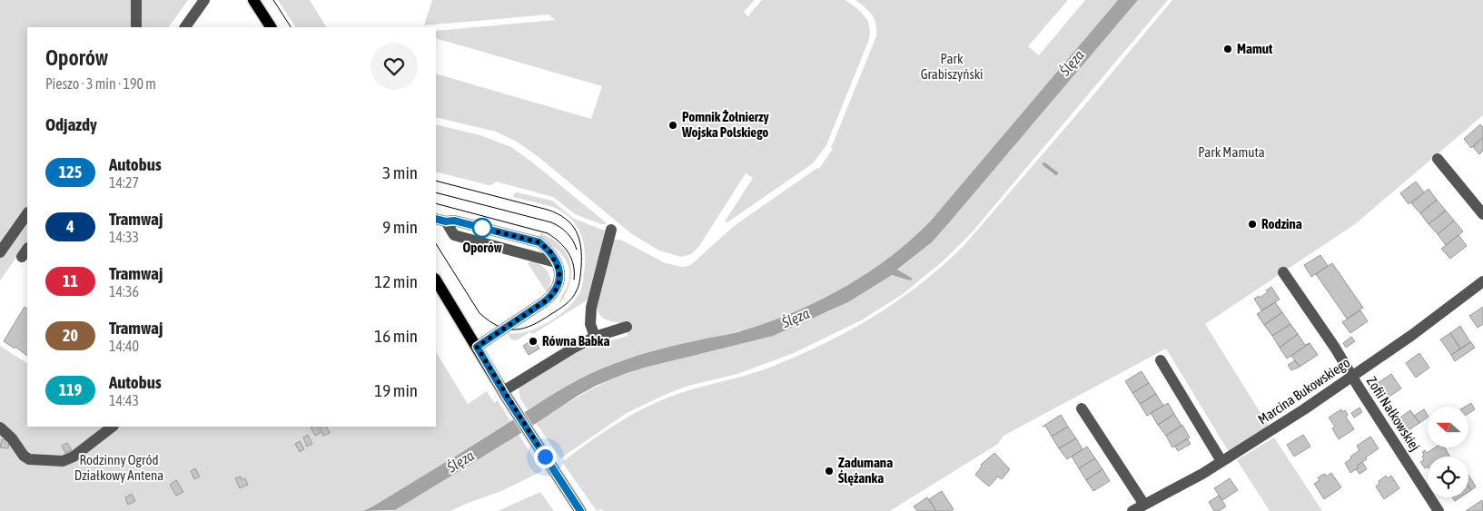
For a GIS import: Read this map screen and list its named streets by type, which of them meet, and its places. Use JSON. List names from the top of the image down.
{
  "streets": {
    "street": ["Marcina Bukowskiego", "Zofii Nałkowskiej"]
  },
  "crossings": [
    ["Marcina Bukowskiego", "Zofii Nałkowskiej"]
  ],
  "water": ["Ślęza"],
  "parks": ["Park Grabiszyński", "Park Mamuta", "Rodzinny Ogród Działkowy Antena"],
  "places": [
    "Mamut",
    "Pomnik Żołnierzy Wojska Polskiego",
    "Rodzina",
    "Oporów",
    "Równa Babka",
    "Zadumana Ślężanka"
  ],
  "lines": ["bus line 125"],
  "north": "left",
  "page": {
    "heading": [
      ["Oporów", "Pieszo · 3 min · 190 m"],
      "Odjazdy"
    ],
    "list": [
      {
        "mark": "125",
        "name": "Autobus",
        "note": "14:27",
        "value": "3 min"
      },
      {
        "mark": "4",
        "name": "Tramwaj",
        "note": "14:33",
        "value": "9 min"
      },
      {
        "mark": "11",
        "name": "Tramwaj",
        "note": "14:36",
        "value": "12 min"
      },
      {
        "mark": "20",
        "name": "Tramwaj",
        "note": "14:40",
        "value": "16 min"
      },
      {
        "mark": "119",
        "name": "Autobus",
        "note": "14:43",
        "value": "19 min"
      }
    ]
  }
}
